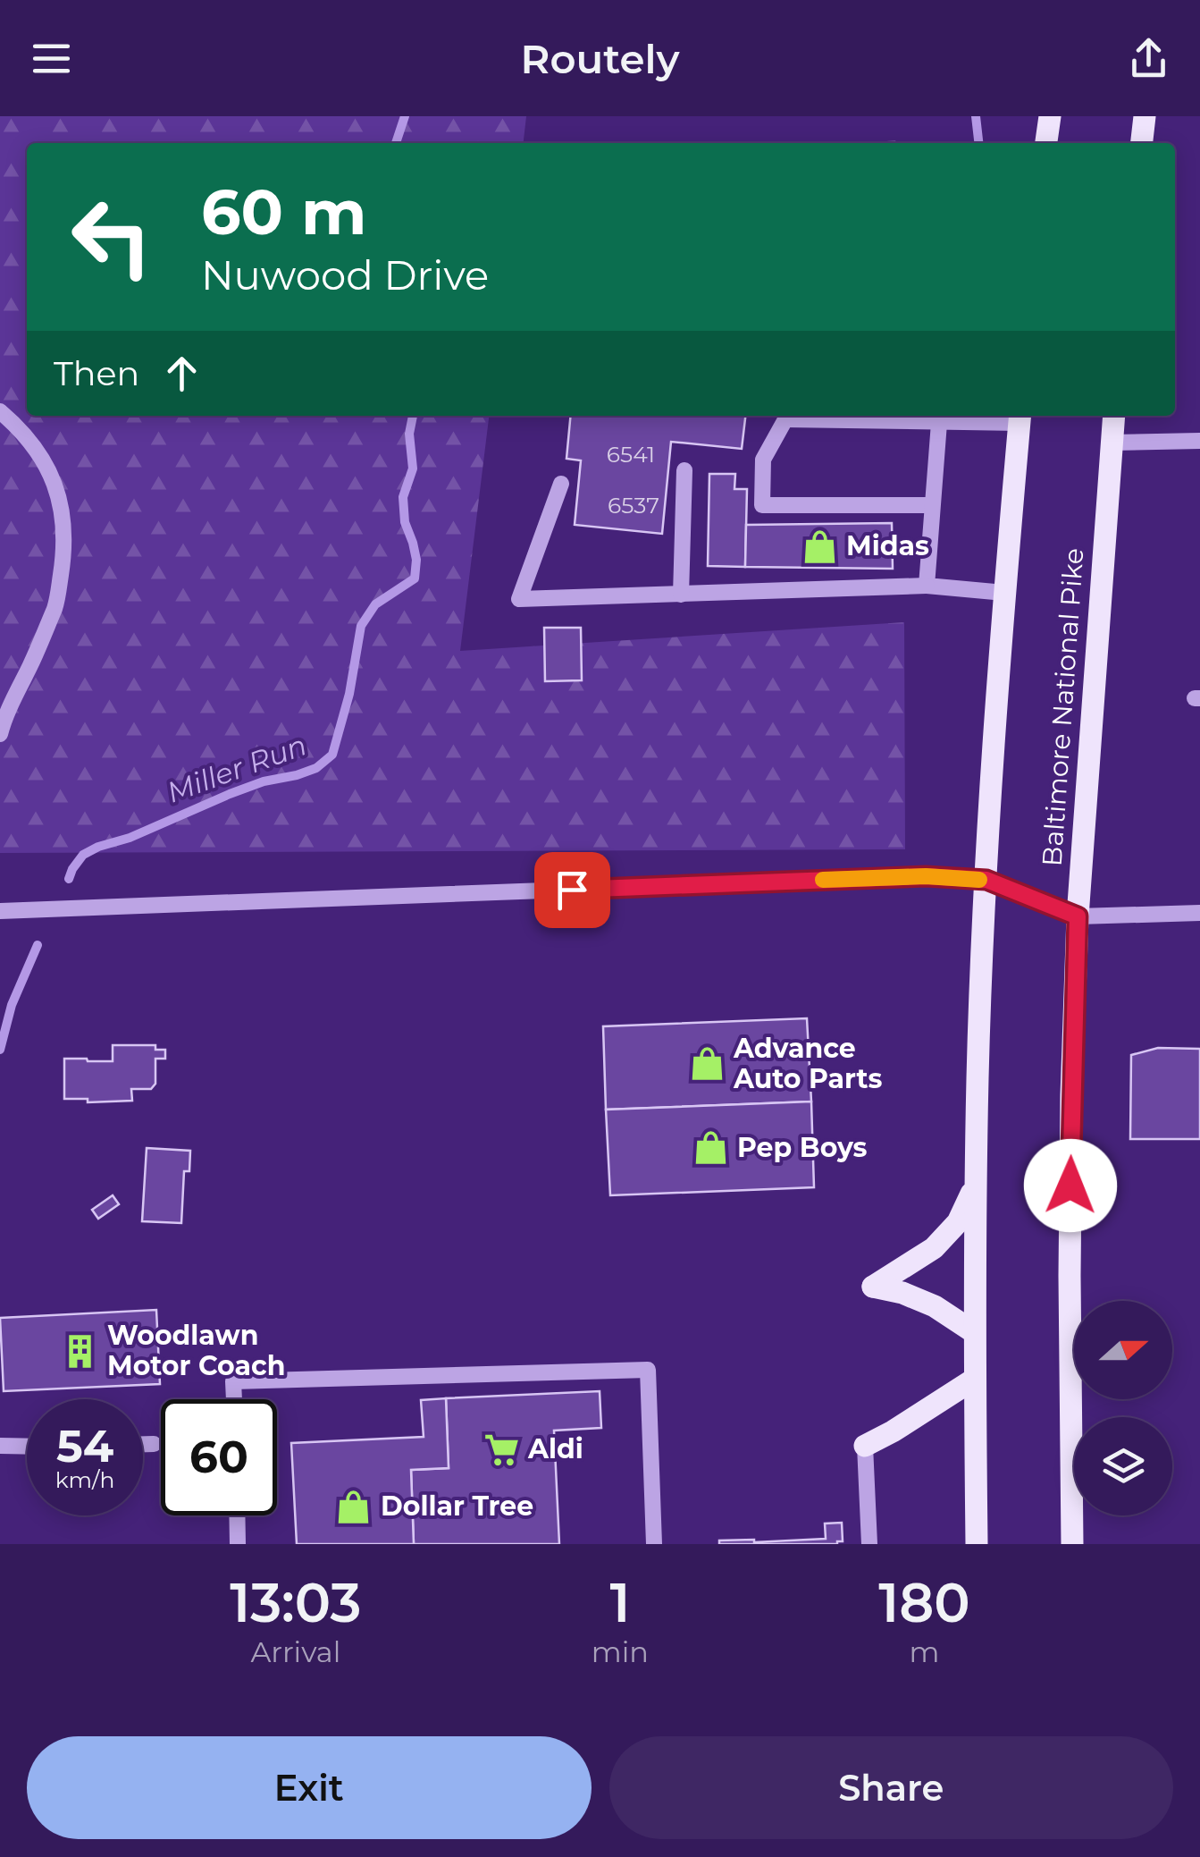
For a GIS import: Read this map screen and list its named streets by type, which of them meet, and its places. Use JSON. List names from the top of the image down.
{
  "streets": {
    "main road": ["Baltimore National Pike"]
  },
  "water": ["Miller Run"],
  "places": {
    "shop": [
      "Midas",
      "Advance Auto Parts",
      "Pep Boys",
      "Dollar Tree"
    ],
    "building": ["Woodlawn Motor Coach"],
    "supermarket": ["Aldi"]
  },
  "house_numbers": ["6541", "6537"],
  "north": "right",
  "page": {
    "header": "Routely",
    "turn": ["60 m", "Nuwood Drive"],
    "then": "Then",
    "speed": "54 km/h",
    "limit": "60",
    "eta": [
      "13:03",
      "Arrival",
      "1",
      "min",
      "180",
      "m"
    ],
    "buttons": ["Exit", "Share"]
  }
}
